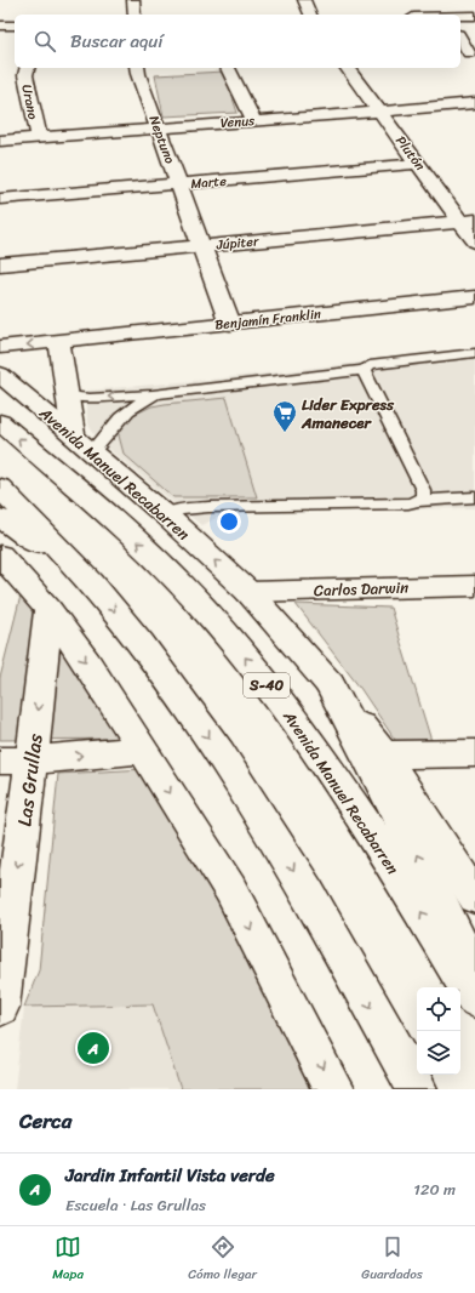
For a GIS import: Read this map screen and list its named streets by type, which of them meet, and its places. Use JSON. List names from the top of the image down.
{
  "streets": {
    "street": [
      "Urano",
      "Venus",
      "Neptuno",
      "Plutón",
      "Marte",
      "Júpiter",
      "Benjamín Franklin",
      "Avenida Manuel Recabarren",
      "Carlos Darwin",
      "S-40",
      "Las Grullas"
    ]
  },
  "crossings": [
    ["Urano", "Venus"],
    ["Venus", "Neptuno"],
    ["Venus", "Plutón"],
    ["Neptuno", "Marte"],
    ["Neptuno", "Júpiter"],
    ["Neptuno", "Benjamín Franklin"],
    ["Plutón", "Marte"],
    ["Plutón", "Júpiter"],
    ["Avenida Manuel Recabarren", "Carlos Darwin"]
  ],
  "one_way": ["Las Grullas"],
  "places": {
    "supermarket": ["Lider Express Amanecer"]
  },
  "page": {
    "search": "Buscar aquí",
    "pins": "A",
    "heading": "Cerca",
    "list": [
      {
        "mark": "A",
        "name": "Jardin Infantil Vista verde",
        "note": "Escuela · Las Grullas",
        "value": "120 m"
      }
    ],
    "nav": ["Mapa", "Cómo llegar", "Guardados"]
  }
}
